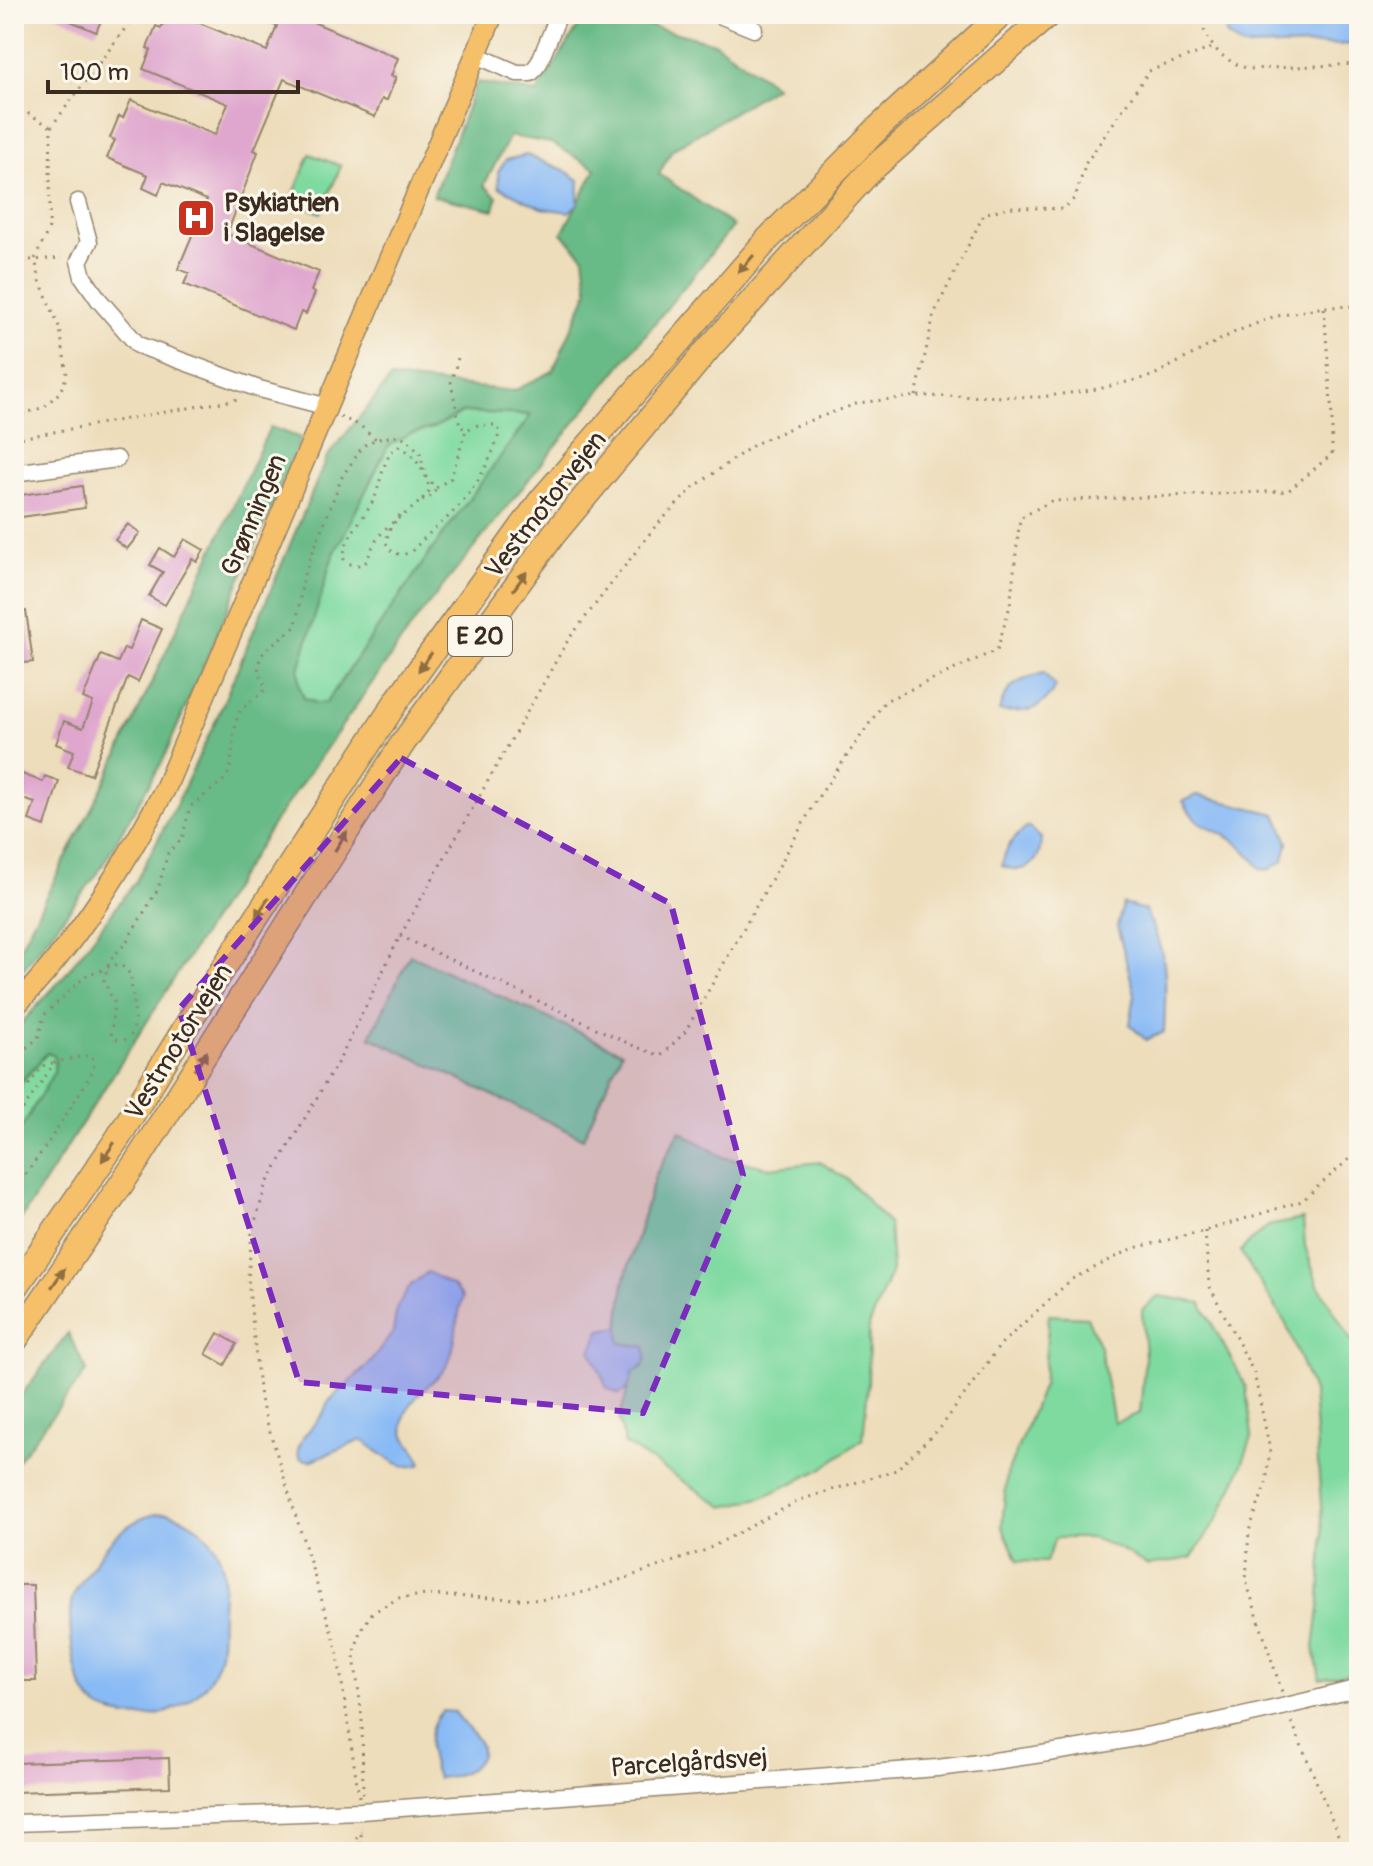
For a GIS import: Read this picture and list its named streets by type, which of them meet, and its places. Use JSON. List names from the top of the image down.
{
  "streets": {
    "highway": ["Vestmotorvejen", "E 20"],
    "main road": ["Grønningen"],
    "street": ["Parcelgårdsvej"]
  },
  "places": {
    "hospital": ["Psykiatrien i Slagelse"]
  },
  "scale_bar": "100 m"
}
